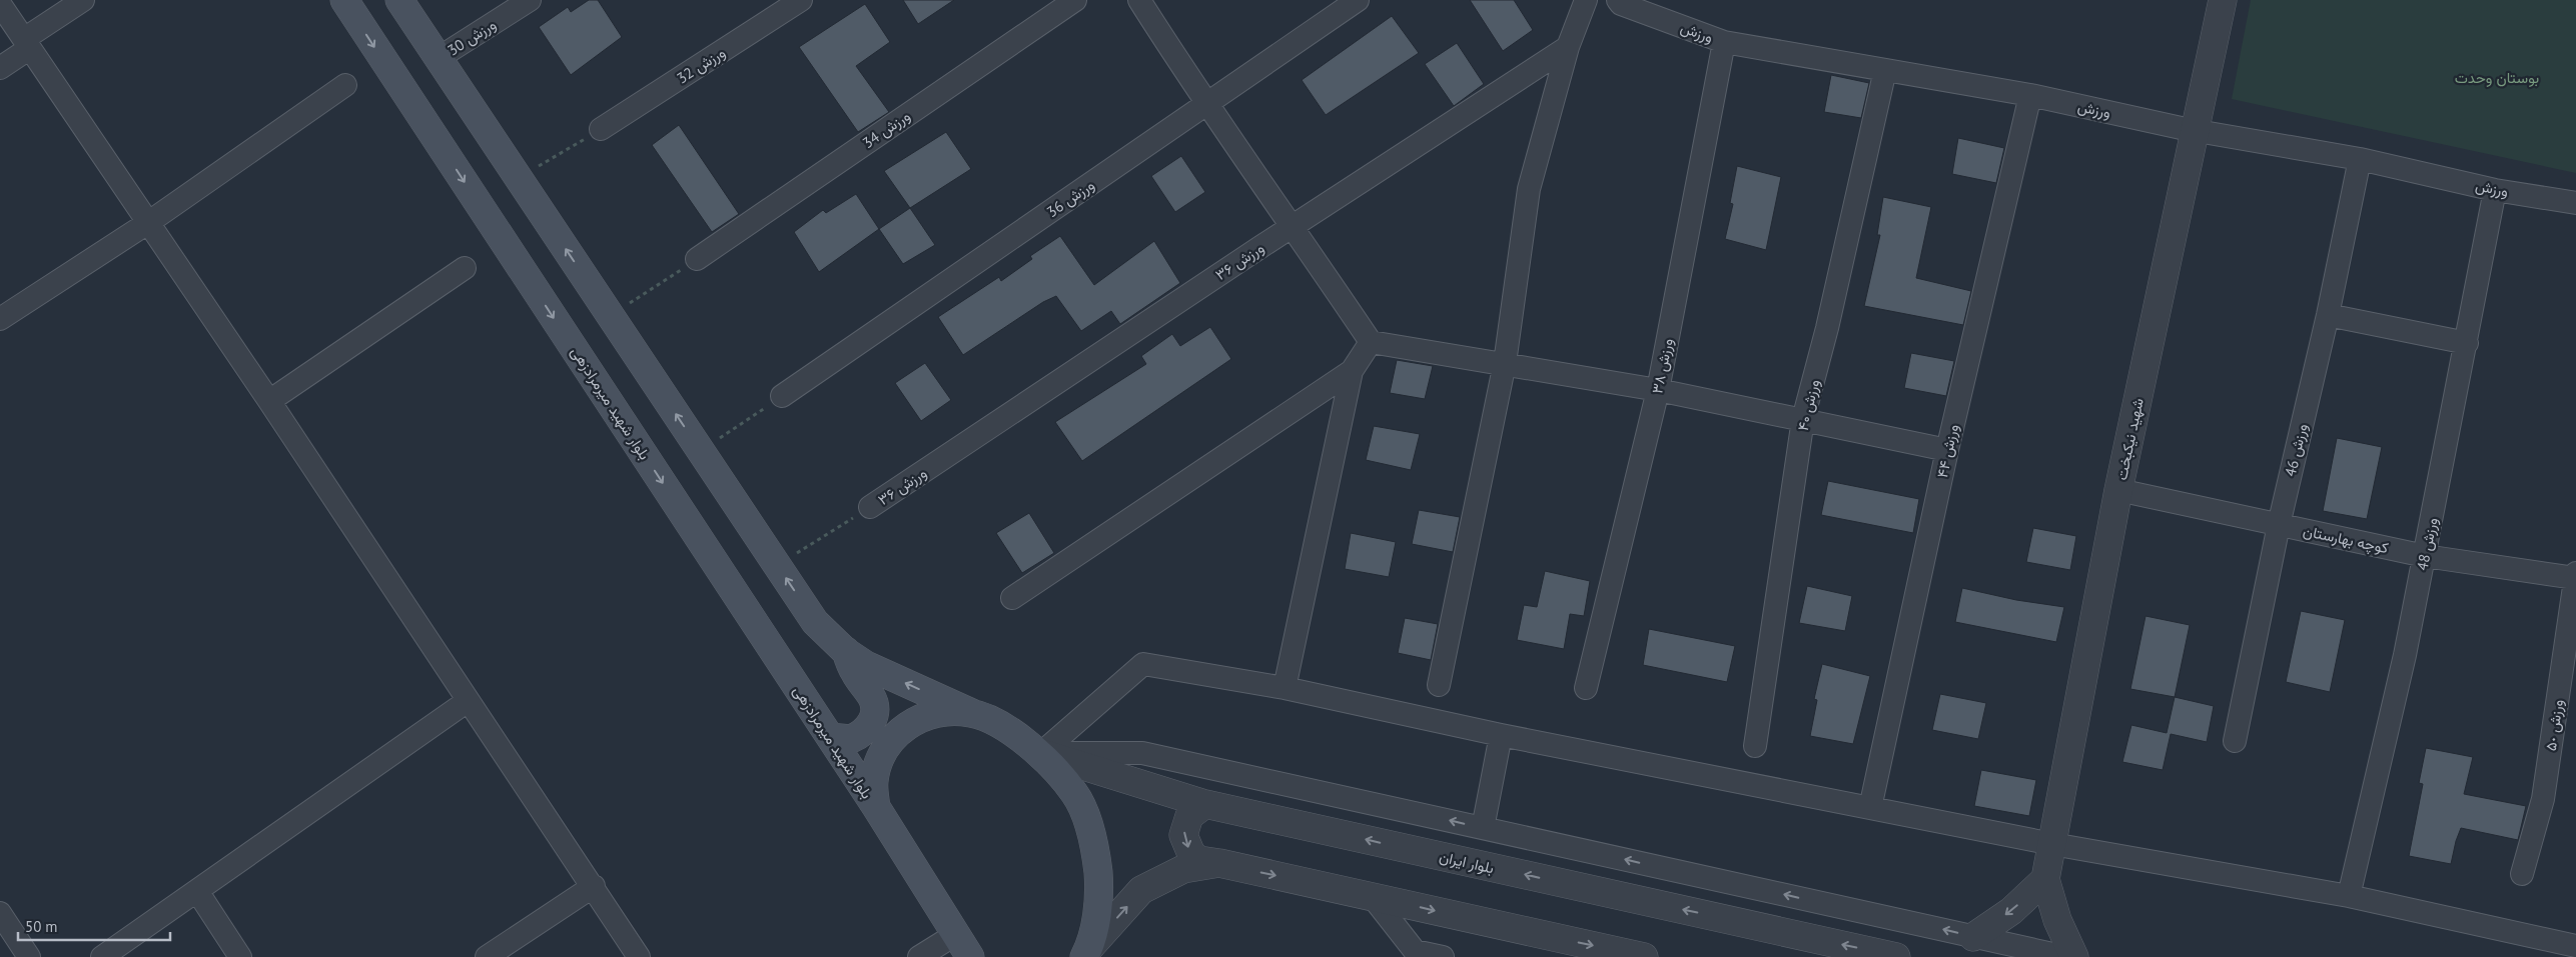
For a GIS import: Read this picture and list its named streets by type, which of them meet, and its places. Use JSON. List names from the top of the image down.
{
  "streets": {
    "main road": ["بلوار شهید میرمرادزهی"],
    "street": [
      "ورزش",
      "ورزش 30",
      "ورزش 32",
      "ورزش 34",
      "ورزش 36",
      "ورزش ۳۶",
      "ورزش ۳۸",
      "ورزش ۴۰",
      "شهید نیکبخت",
      "ورزش 46",
      "ورزش ۴۴",
      "کوچه بهارستان",
      "ورزش 48",
      "ورزش ۵٠",
      "بلوار ایران"
    ]
  },
  "crossings": [
    ["ورزش", "ورزش ۳۸"],
    ["ورزش", "ورزش ۴۰"],
    ["ورزش", "شهید نیکبخت"],
    ["ورزش", "ورزش 46"],
    ["ورزش", "ورزش ۴۴"],
    ["ورزش", "ورزش 48"],
    ["شهید نیکبخت", "کوچه بهارستان"],
    ["ورزش 46", "کوچه بهارستان"],
    ["کوچه بهارستان", "ورزش 48"],
    ["کوچه بهارستان", "ورزش ۵٠"]
  ],
  "parks": ["بوستان وحدت"],
  "scale_bar": "50 m"
}
